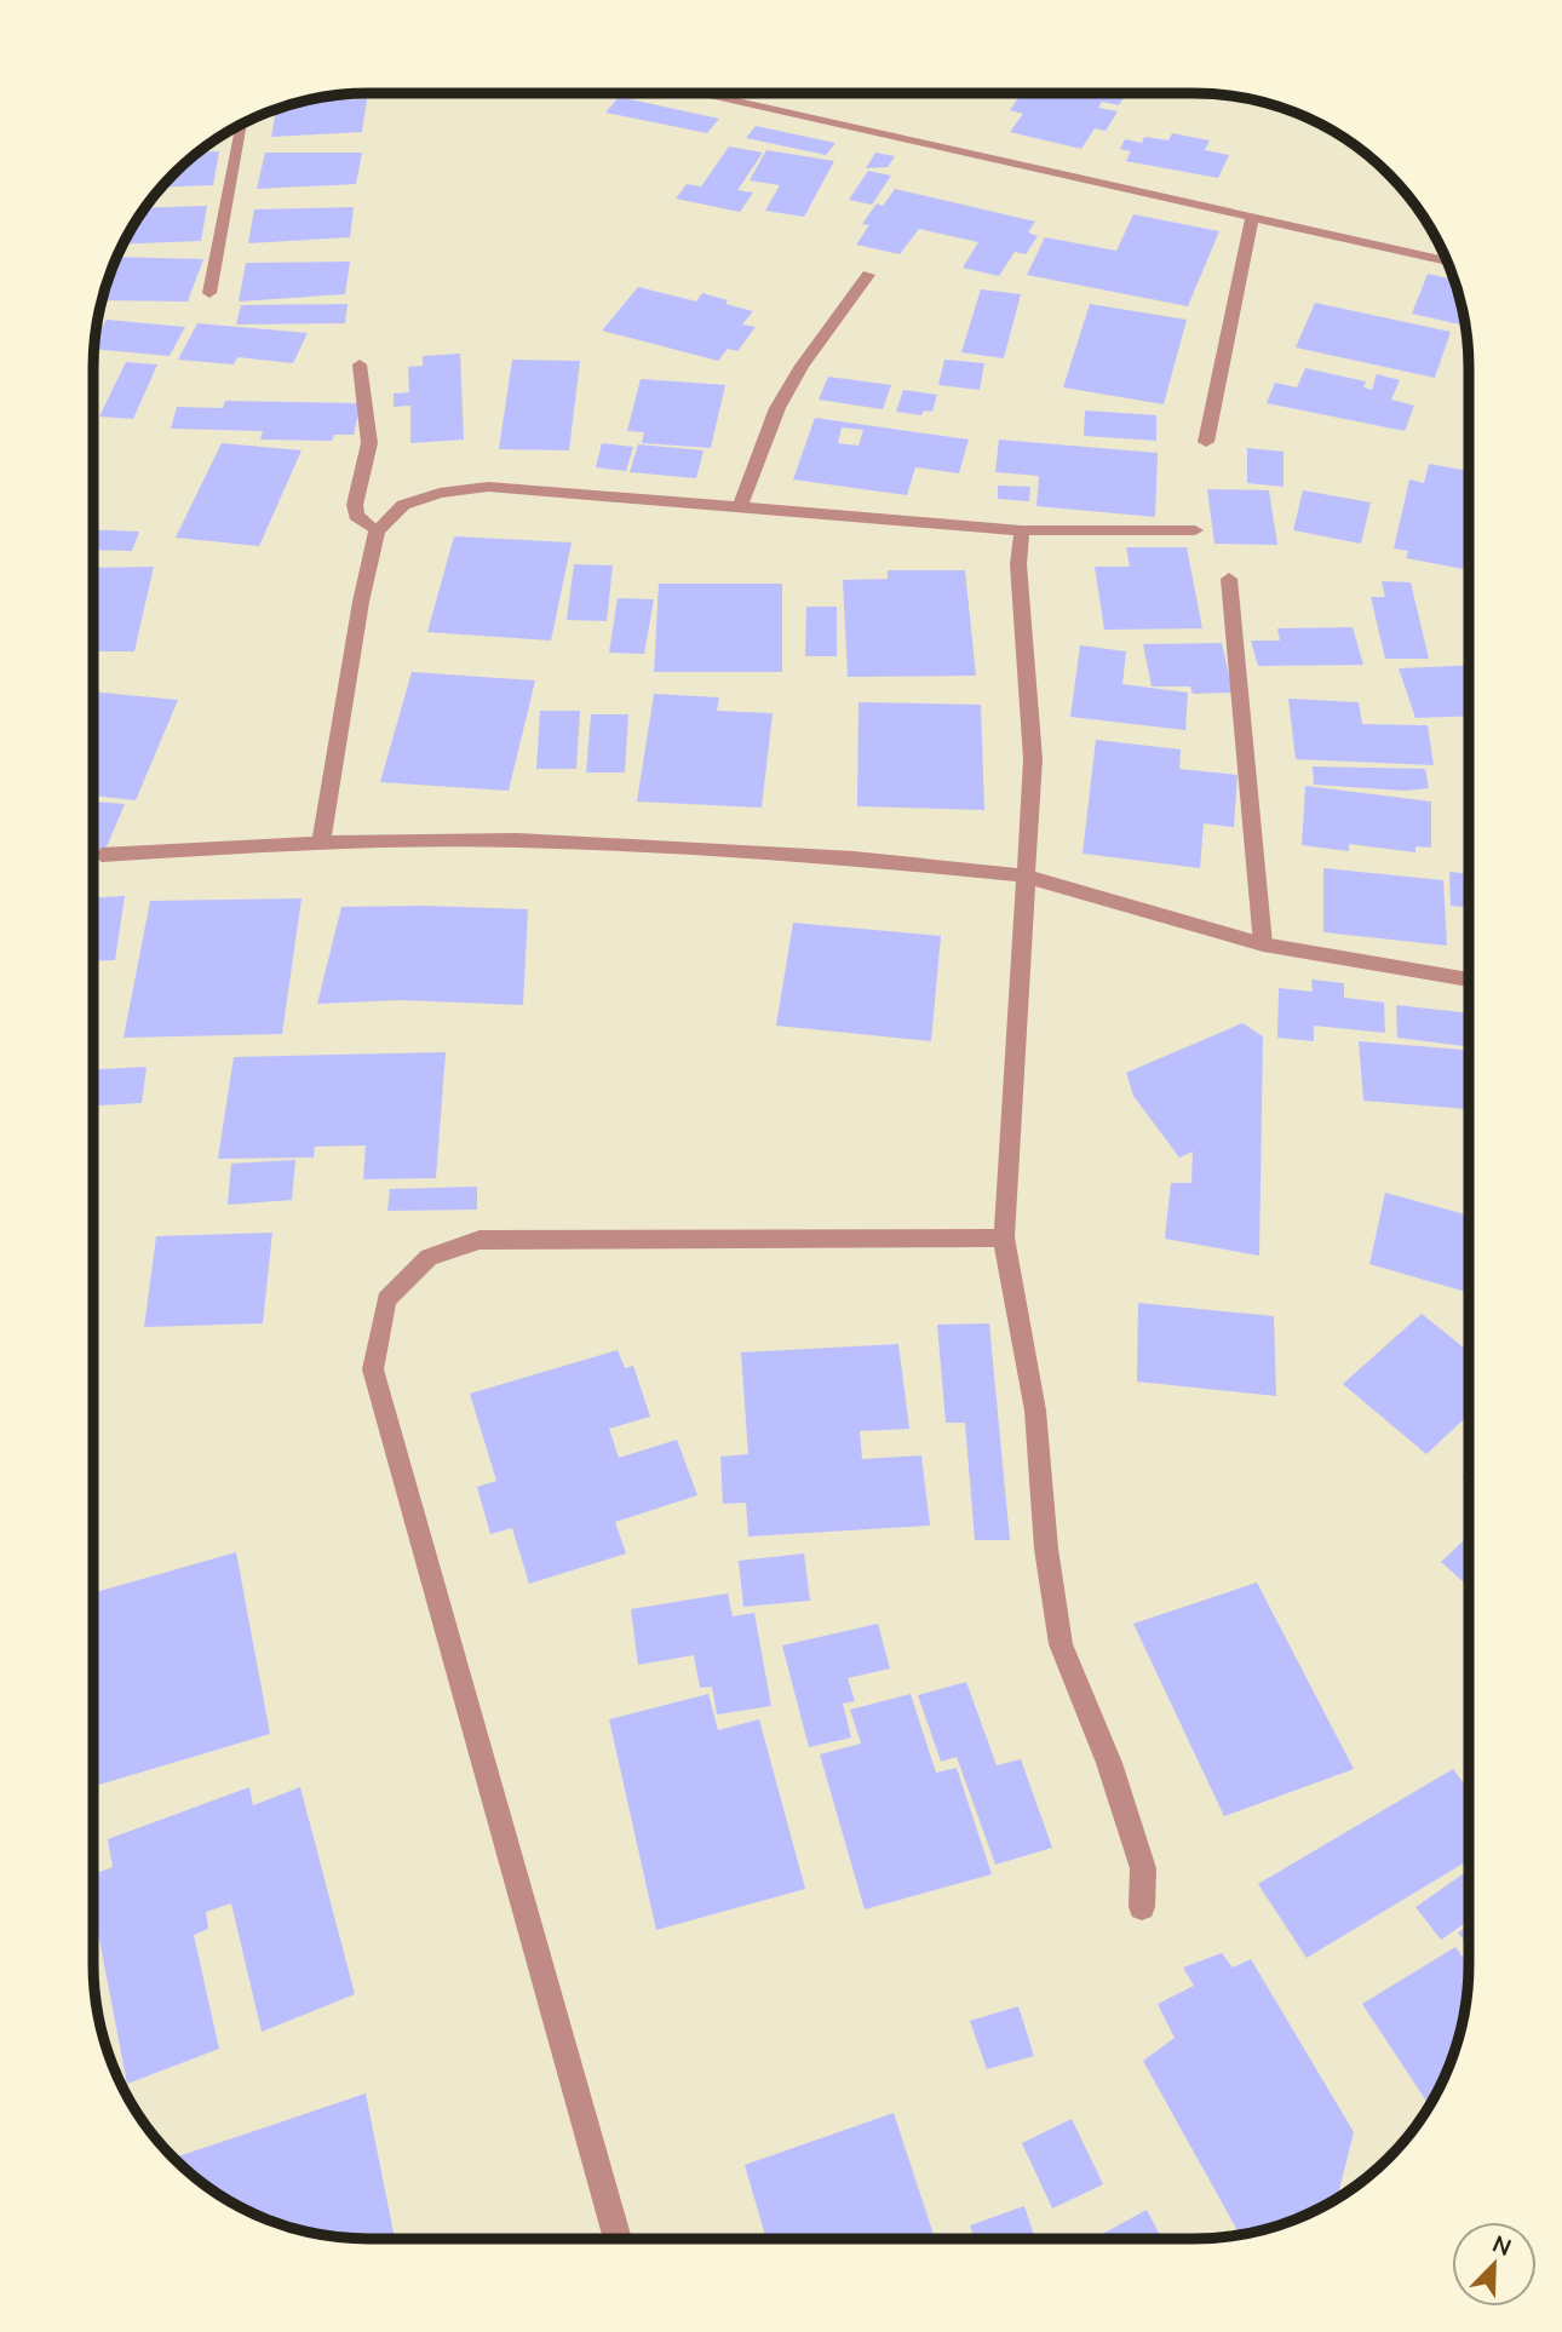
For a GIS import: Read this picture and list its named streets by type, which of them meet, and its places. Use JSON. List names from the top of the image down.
{
  "north": "top right"
}
